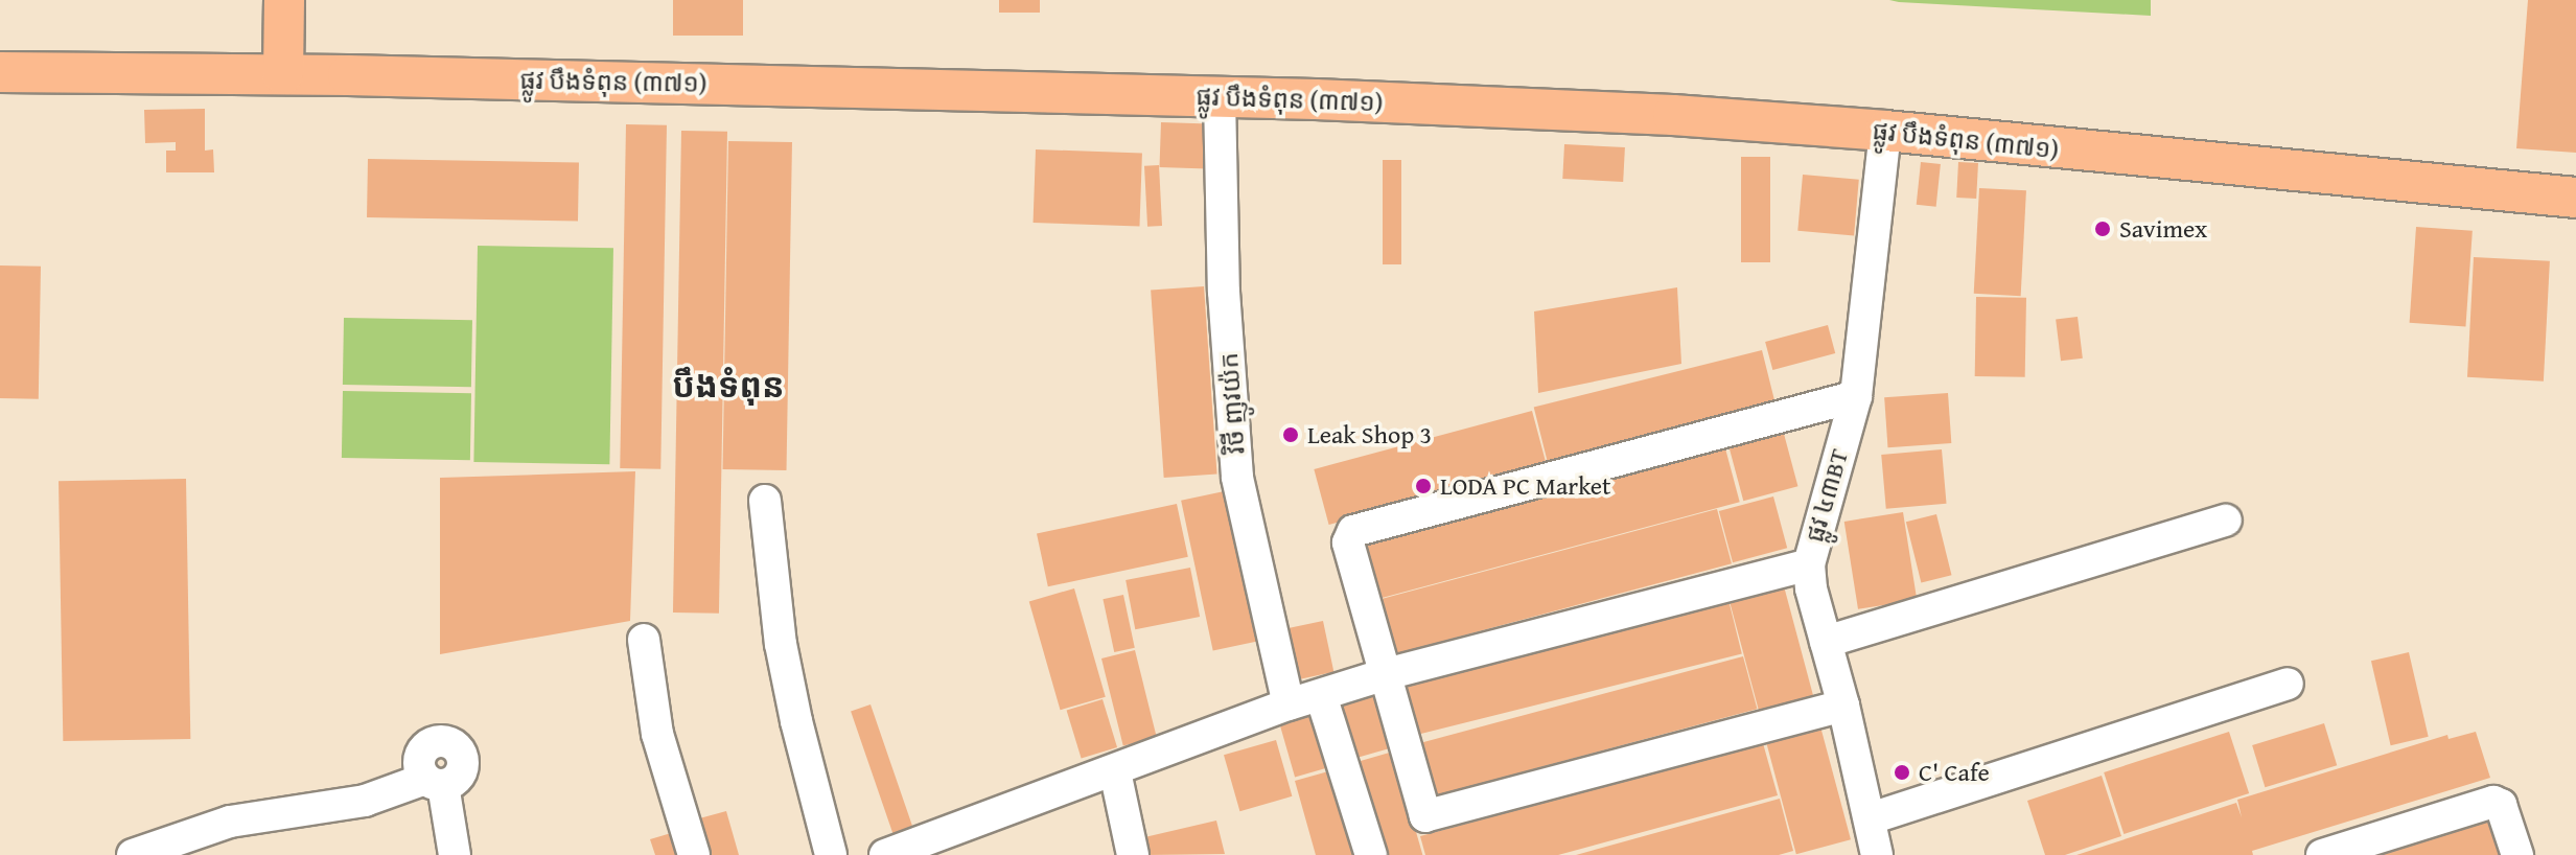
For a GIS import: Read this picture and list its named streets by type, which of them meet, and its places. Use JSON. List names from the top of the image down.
{
  "streets": {
    "main road": ["ផ្លូវ បឹងទំពុន (៣៧១)"],
    "street": ["វិថី ញូវយ៉ក", "ផ្លូវ ៤៣BT"]
  },
  "crossings": [
    ["ផ្លូវ បឹងទំពុន (៣៧១)", "វិថី ញូវយ៉ក"],
    ["ផ្លូវ បឹងទំពុន (៣៧១)", "ផ្លូវ ៤៣BT"]
  ],
  "districts": ["បឹងទំពុន"],
  "places": [
    "Savimex",
    "Leak Shop 3",
    "LODA PC Market",
    "C' Cafe"
  ]
}
